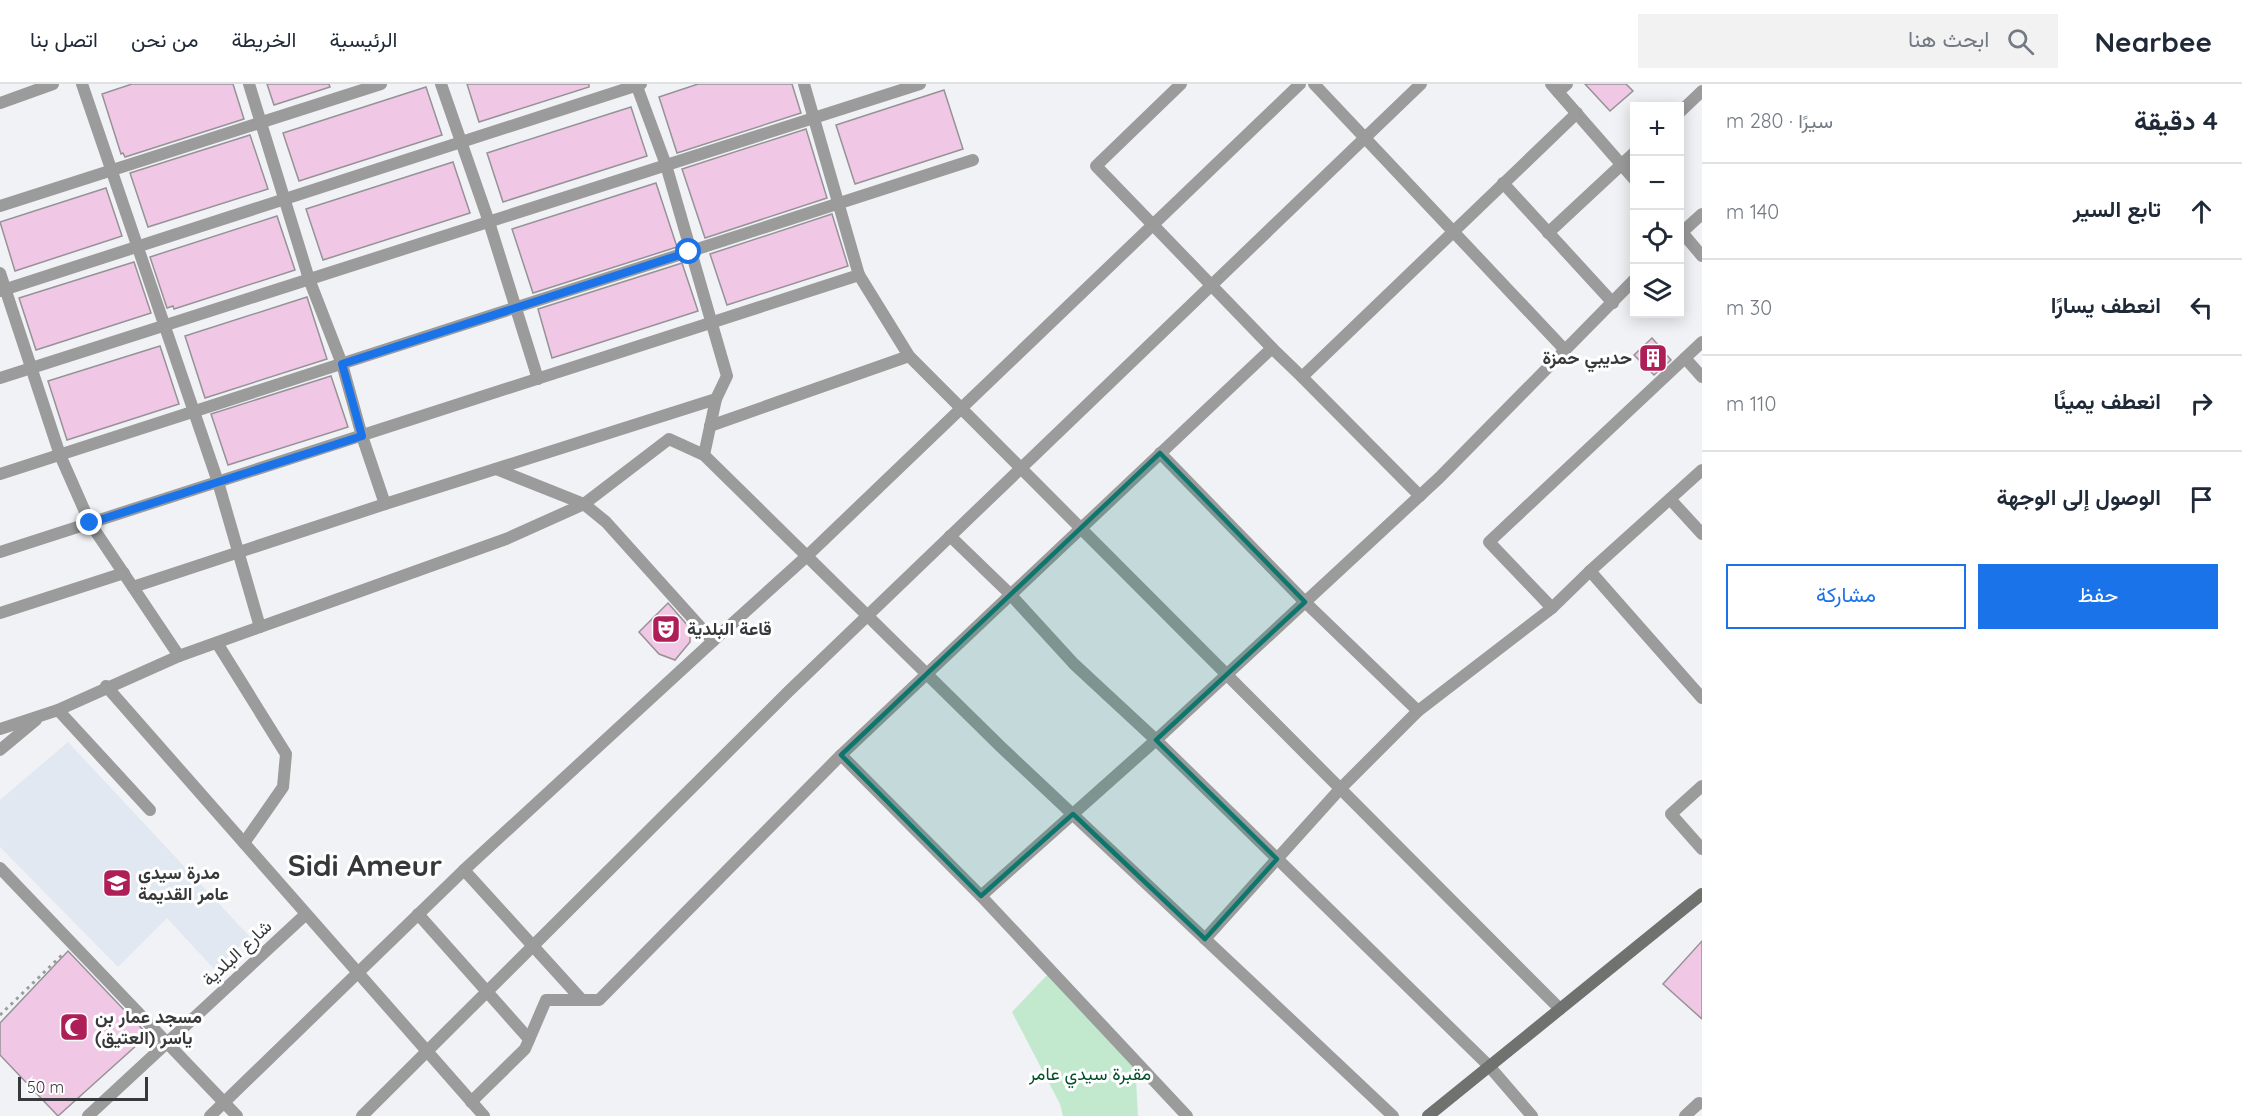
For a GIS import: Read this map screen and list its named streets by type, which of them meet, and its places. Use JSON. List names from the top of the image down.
{
  "streets": {
    "street": ["شارع البلدية"]
  },
  "districts": ["Sidi Ameur"],
  "parks": ["مقبرة سيدي عامر"],
  "places": {
    "building": ["حديبي حمزة"],
    "theatre": ["قاعة البلدية"],
    "school or university": ["مدرة سيدي عامر القديمة"],
    "mosque": ["مسجد عمار بن ياسر (العتيق)"]
  },
  "scale_bar": "50 m",
  "page": {
    "header": "Nearbee",
    "search": "ابحث هنا",
    "nav": [
      "الرئيسية",
      "الخريطة",
      "من نحن",
      "اتصل بنا"
    ],
    "heading": ["4 دقيقة", "سيرًا · 280 m"],
    "map_buttons": ["+", "−"],
    "list": [
      ["تابع السير", "140 m"],
      ["انعطف يسارًا", "30 m"],
      ["انعطف يمينًا", "110 m"],
      "الوصول إلى الوجهة"
    ],
    "buttons": ["حفظ", "مشاركة"],
    "scale": "50 m"
  }
}
